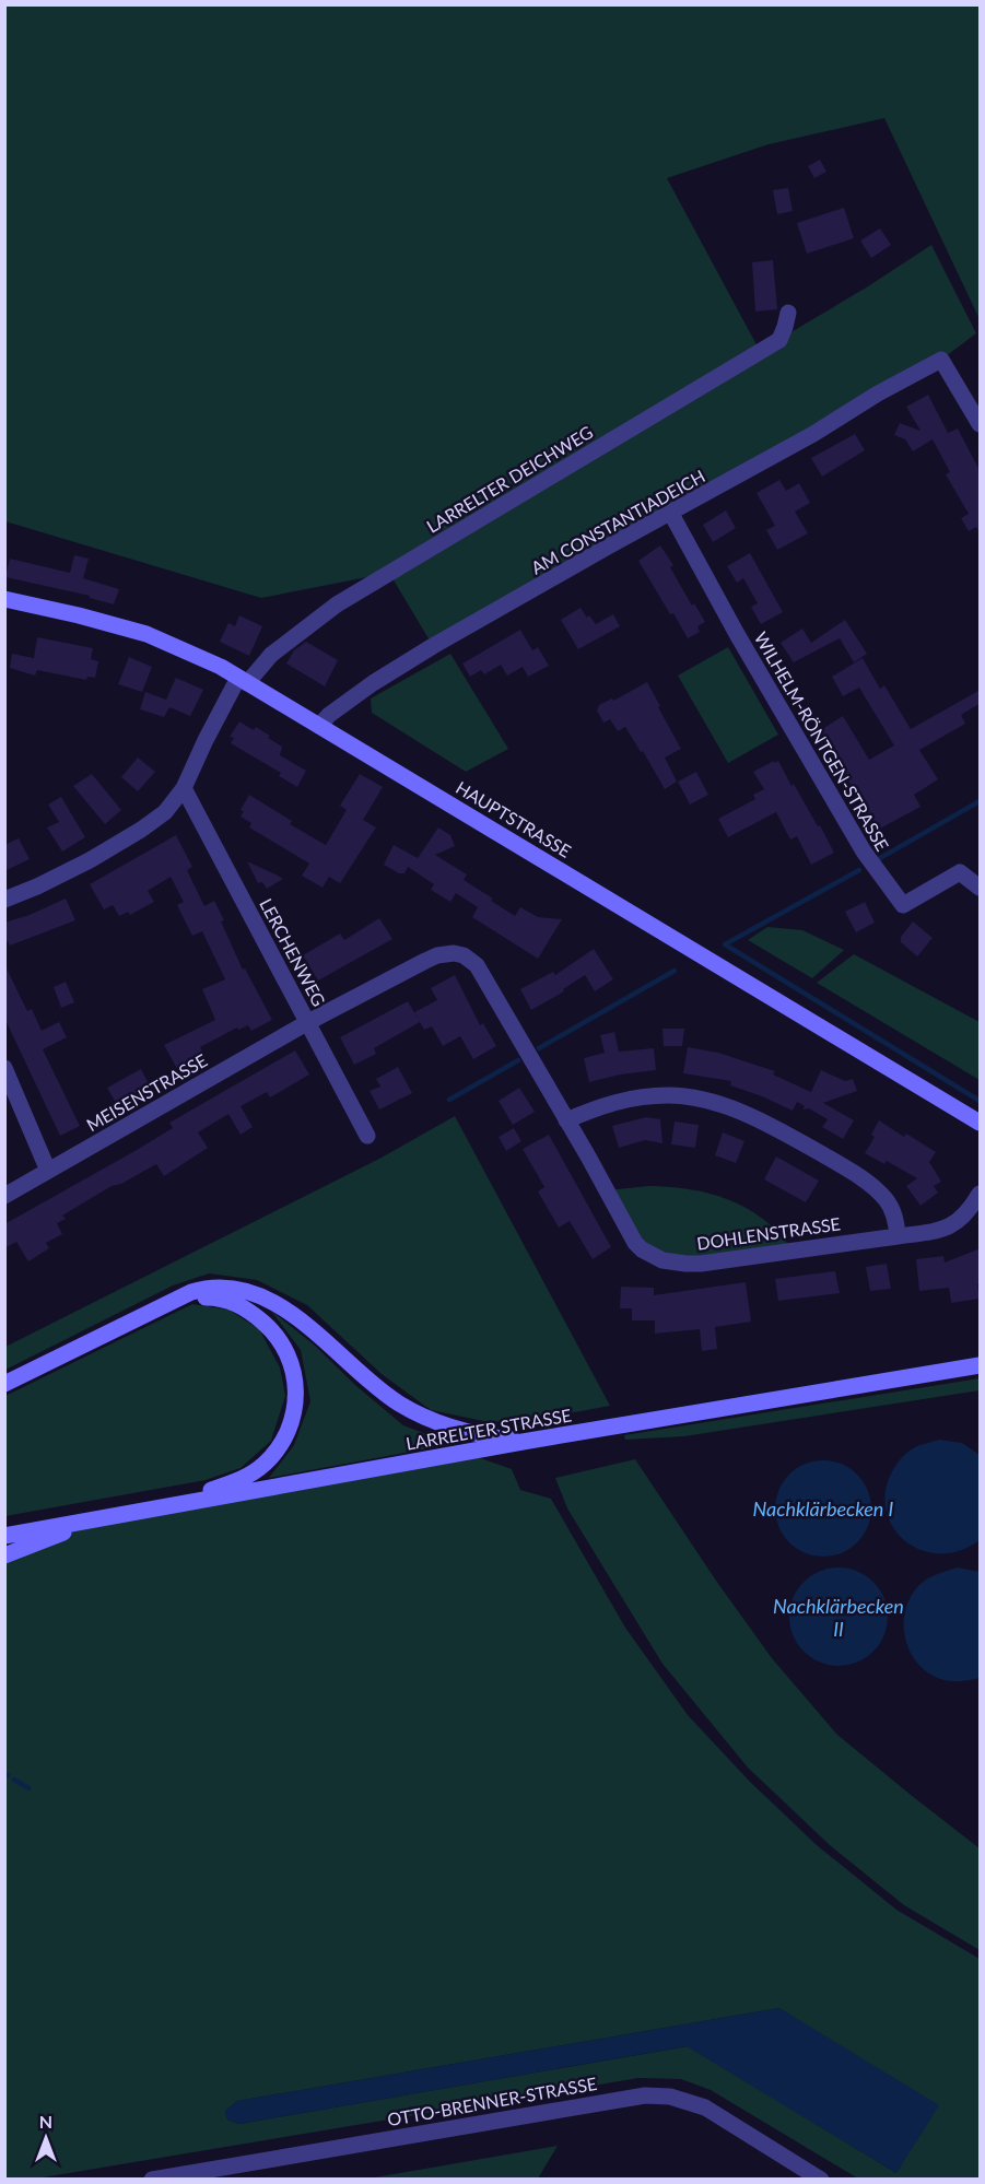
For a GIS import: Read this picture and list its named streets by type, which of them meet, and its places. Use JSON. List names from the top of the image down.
{
  "streets": {
    "main road": ["HAUPTSTRASSE", "LARRELTER STRASSE"],
    "street": [
      "LARRELTER DEICHWEG",
      "AM CONSTANTIADEICH",
      "WILHELM-RÖNTGEN-STRASSE",
      "LERCHENWEG",
      "MEISENSTRASSE",
      "DOHLENSTRASSE",
      "OTTO-BRENNER-STRASSE"
    ]
  },
  "crossings": [
    ["LARRELTER DEICHWEG", "HAUPTSTRASSE"],
    ["LARRELTER DEICHWEG", "LERCHENWEG"],
    ["AM CONSTANTIADEICH", "WILHELM-RÖNTGEN-STRASSE"],
    ["AM CONSTANTIADEICH", "HAUPTSTRASSE"],
    ["LERCHENWEG", "MEISENSTRASSE"],
    ["LERCHENWEG", "DOHLENSTRASSE"],
    ["MEISENSTRASSE", "DOHLENSTRASSE"]
  ],
  "water": ["Nachklärbecken I", "Nachklärbecken II"],
  "north": "top"
}
